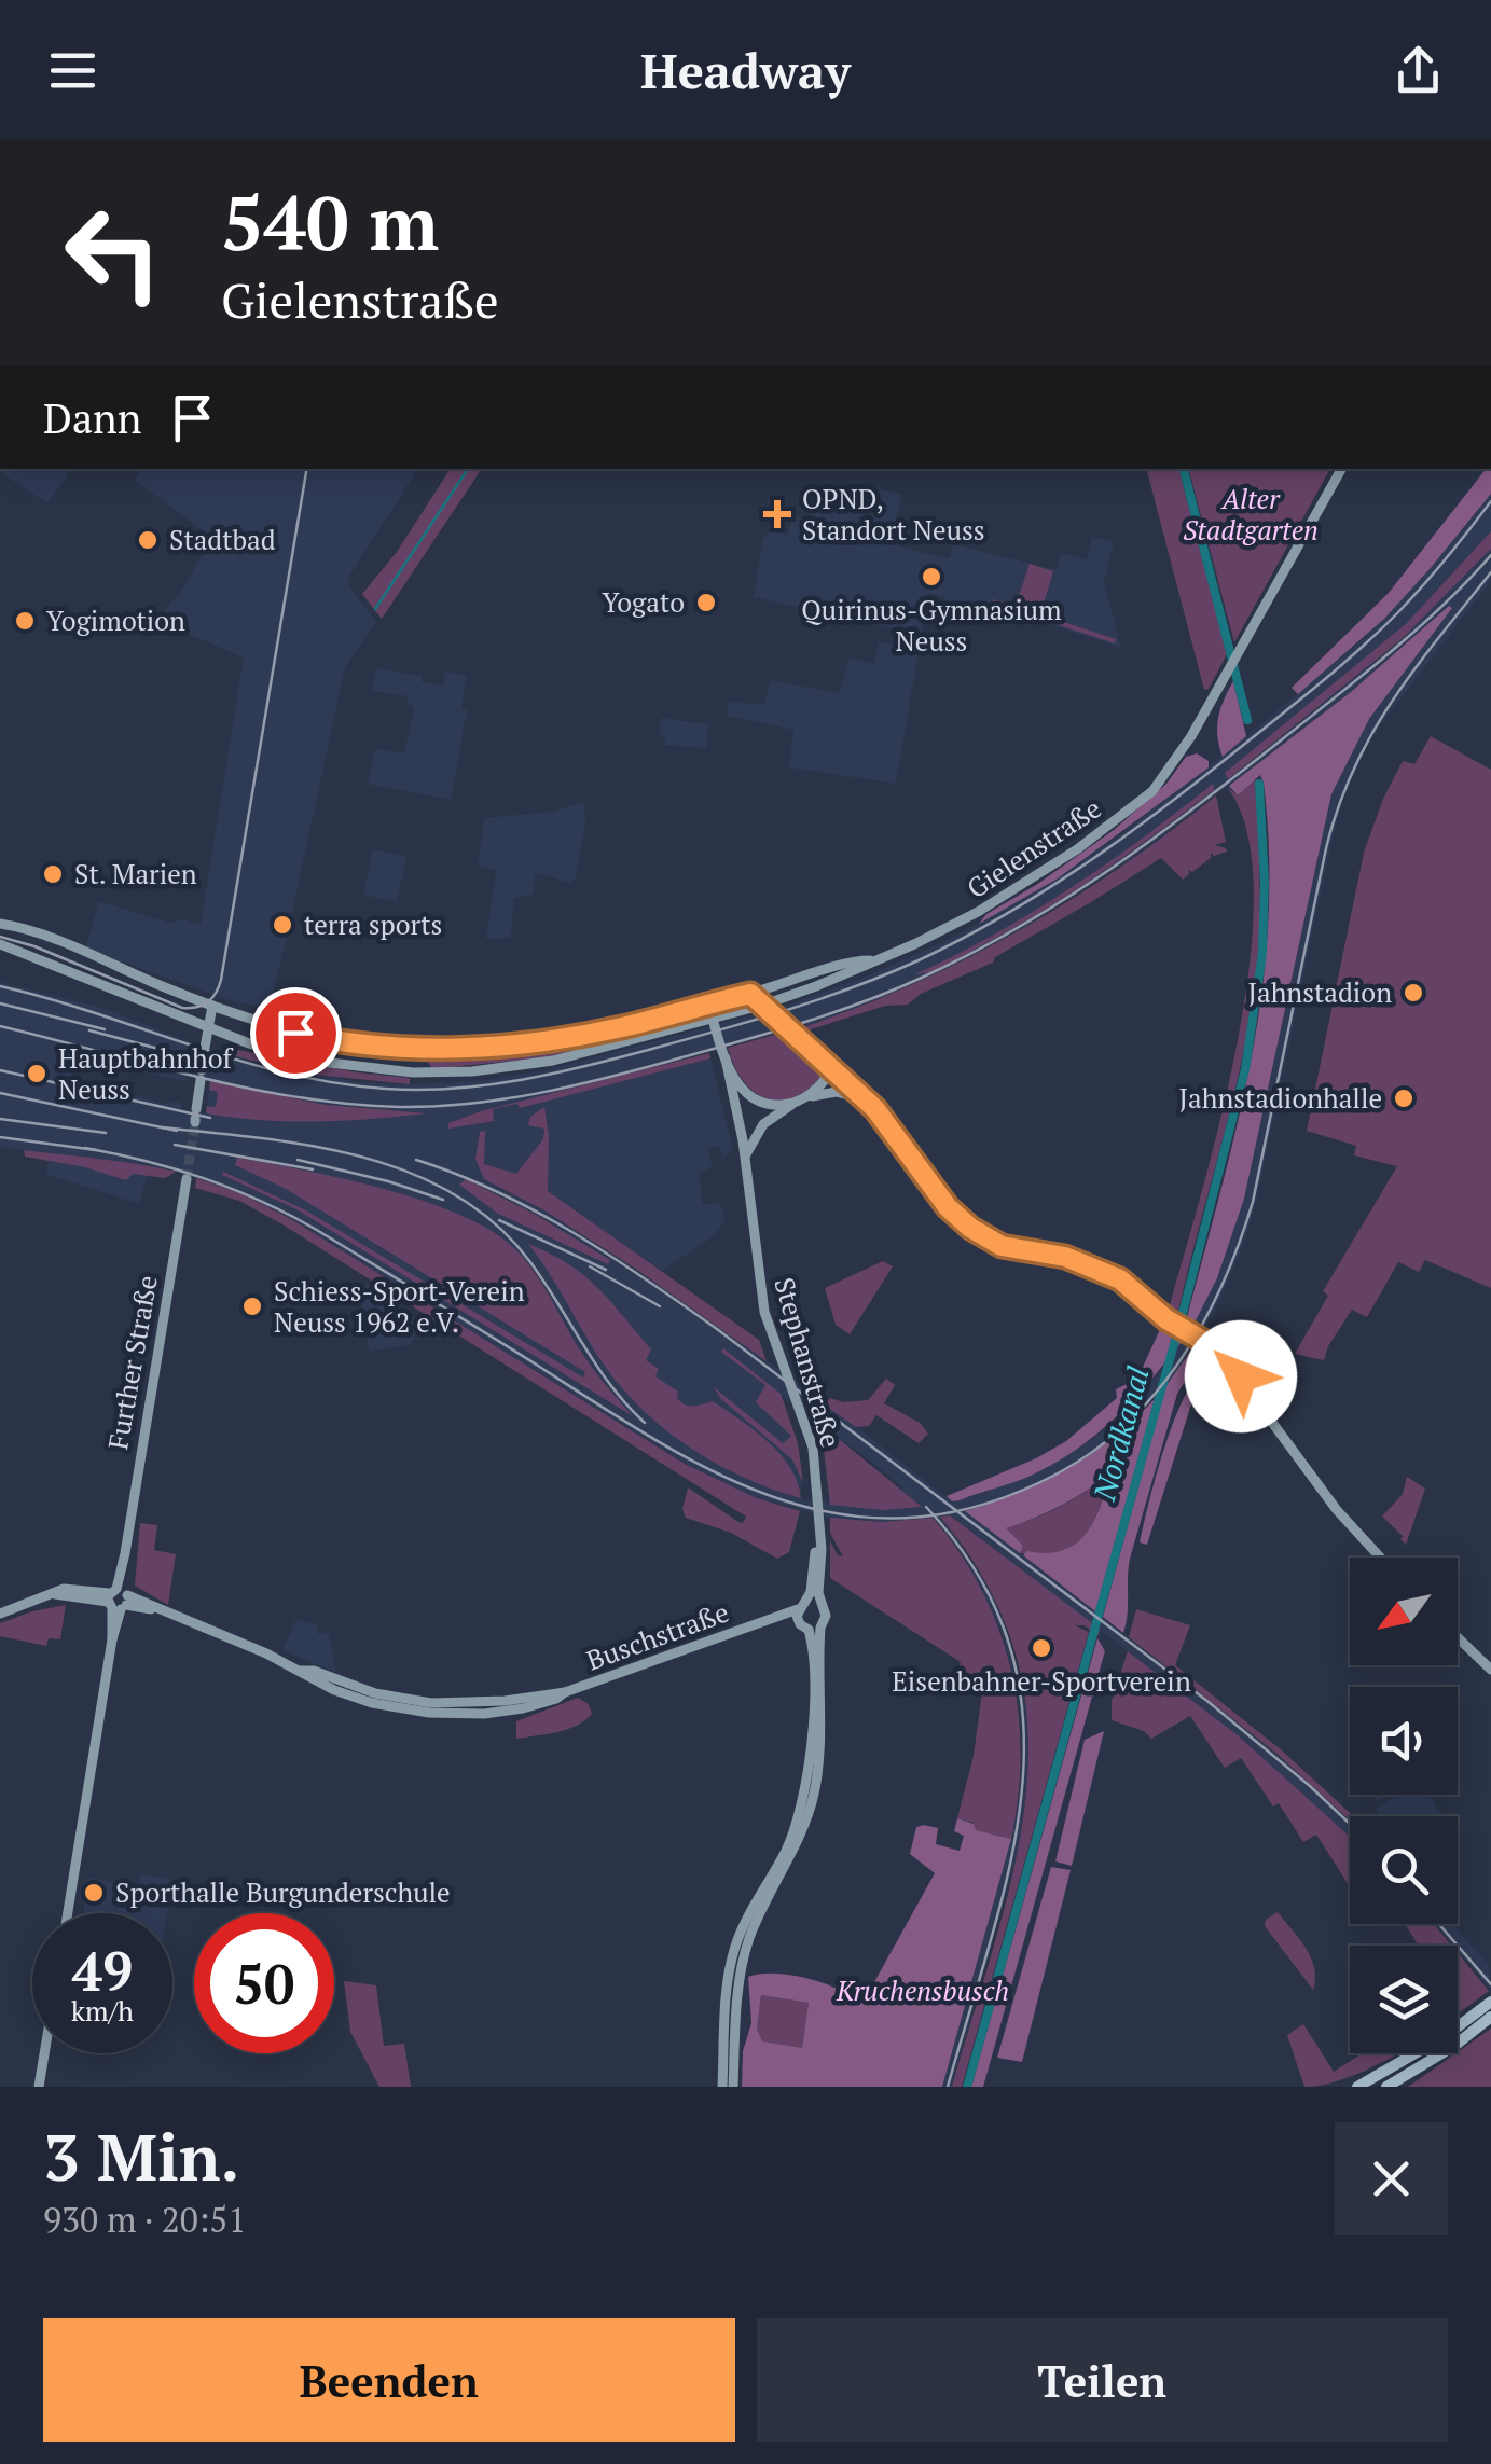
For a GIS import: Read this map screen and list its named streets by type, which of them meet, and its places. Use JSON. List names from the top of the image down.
{
  "streets": {
    "main road": [
      "Gielenstraße",
      "Further Straße",
      "Stephanstraße",
      "Buschstraße"
    ]
  },
  "crossings": [
    ["Gielenstraße", "Stephanstraße"],
    ["Further Straße", "Buschstraße"],
    ["Stephanstraße", "Buschstraße"]
  ],
  "water": ["Nordkanal"],
  "parks": ["Alter Stadtgarten", "Kruchensbusch"],
  "places": {
    "health": ["OPND, Standort Neuss"],
    "other": [
      "Stadtbad",
      "Quirinus-Gymnasium Neuss",
      "Yogato",
      "Yogimotion",
      "St. Marien",
      "terra sports",
      "Jahnstadion",
      "Hauptbahnhof Neuss",
      "Jahnstadionhalle",
      "Schiess-Sport-Verein Neuss 1962 e.V.",
      "Eisenbahner-Sportverein",
      "Sporthalle Burgunderschule"
    ]
  },
  "north": "bottom left",
  "page": {
    "header": "Headway",
    "turn": ["540 m", "Gielenstraße"],
    "then": "Dann",
    "speed": "49 km/h",
    "limit": "50",
    "heading": ["3 Min.", "930 m · 20:51"],
    "buttons": ["Beenden", "Teilen"]
  }
}
